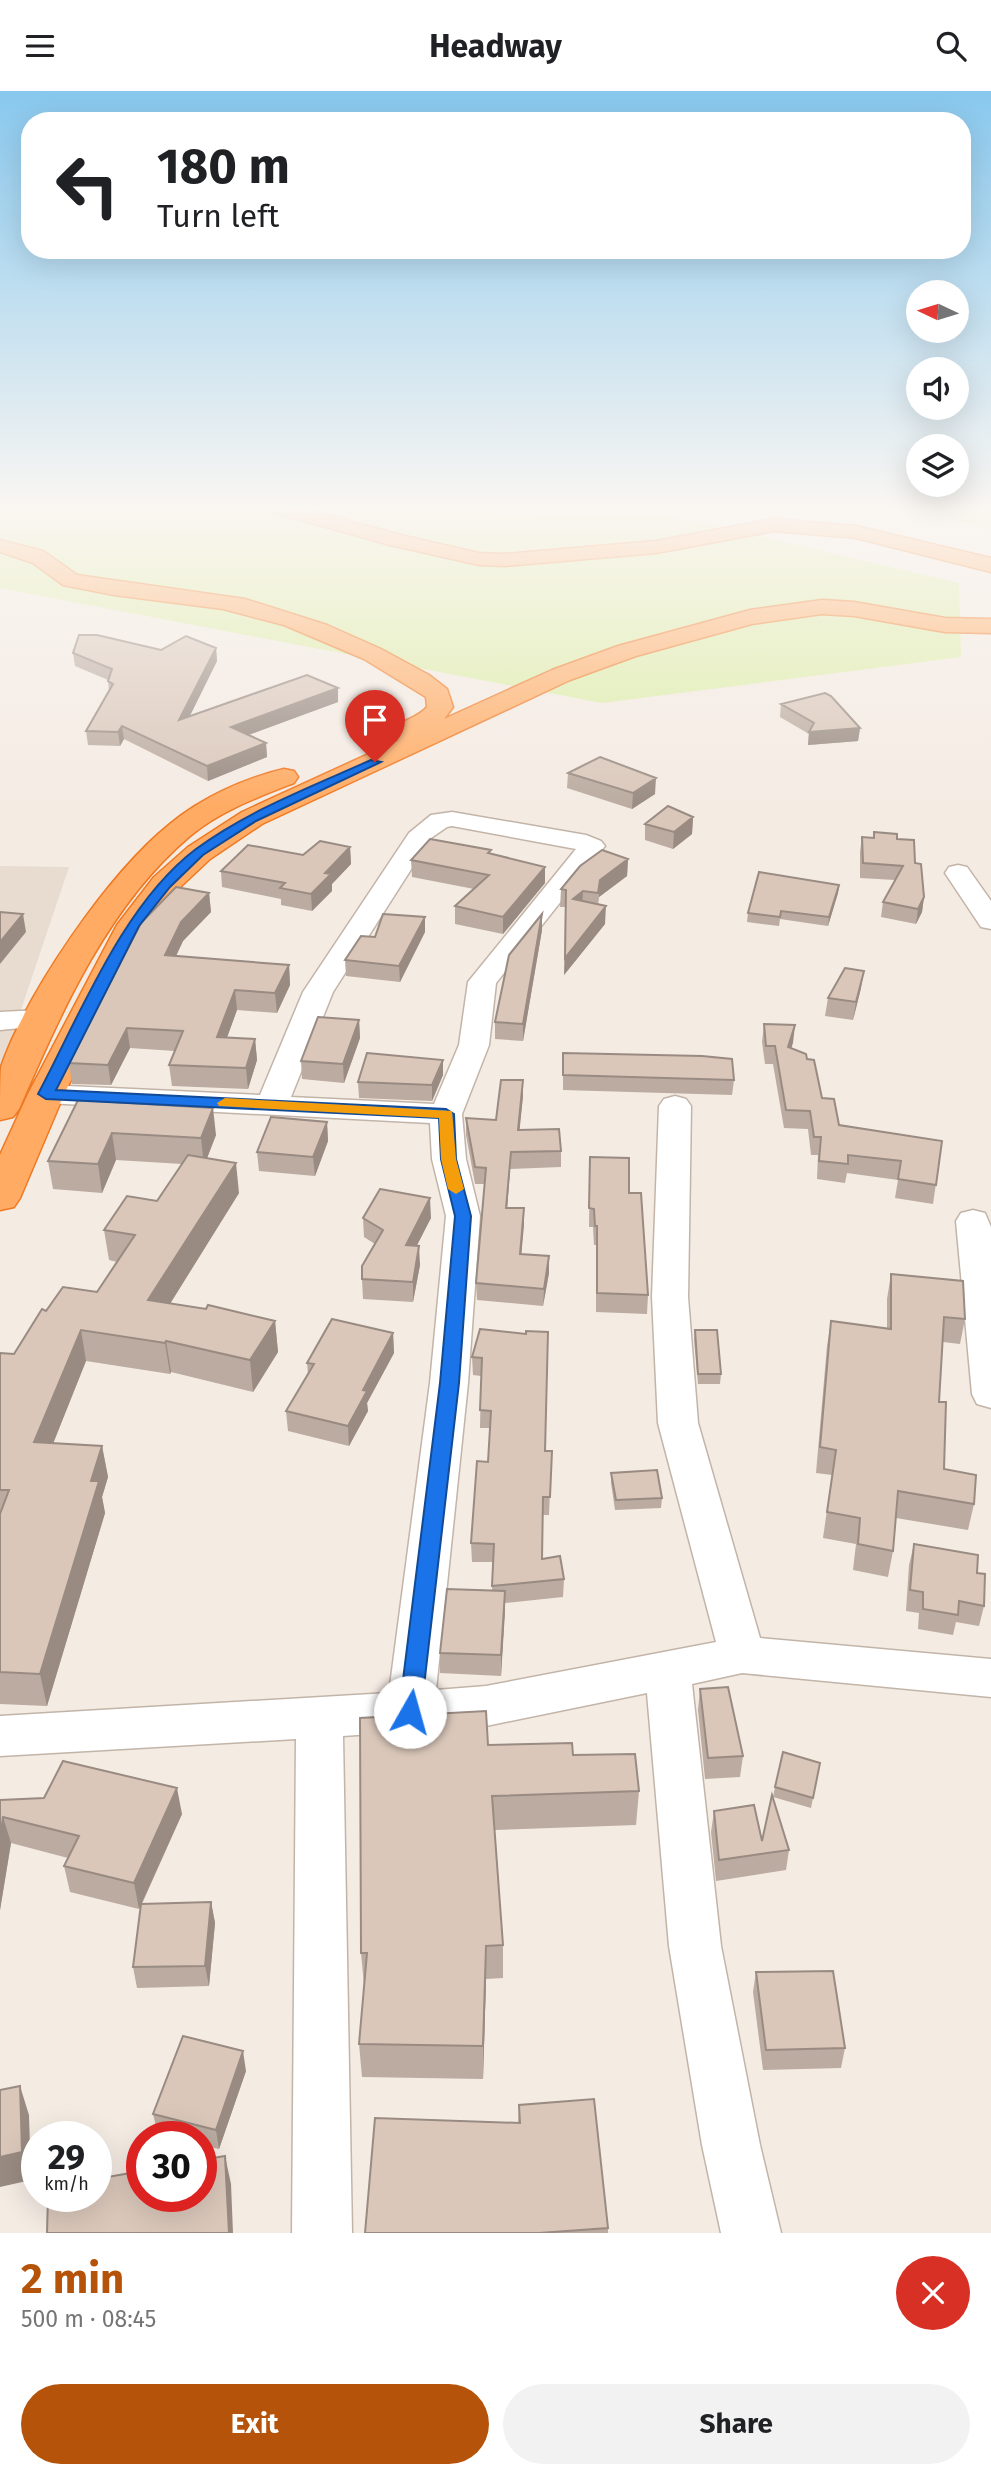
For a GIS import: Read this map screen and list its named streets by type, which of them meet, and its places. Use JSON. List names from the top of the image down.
{
  "north": "left",
  "page": {
    "header": "Headway",
    "turn": ["180 m", "Turn left"],
    "speed": "29 km/h",
    "limit": "30",
    "heading": ["2 min", "500 m · 08:45"],
    "buttons": ["Exit", "Share"]
  }
}
